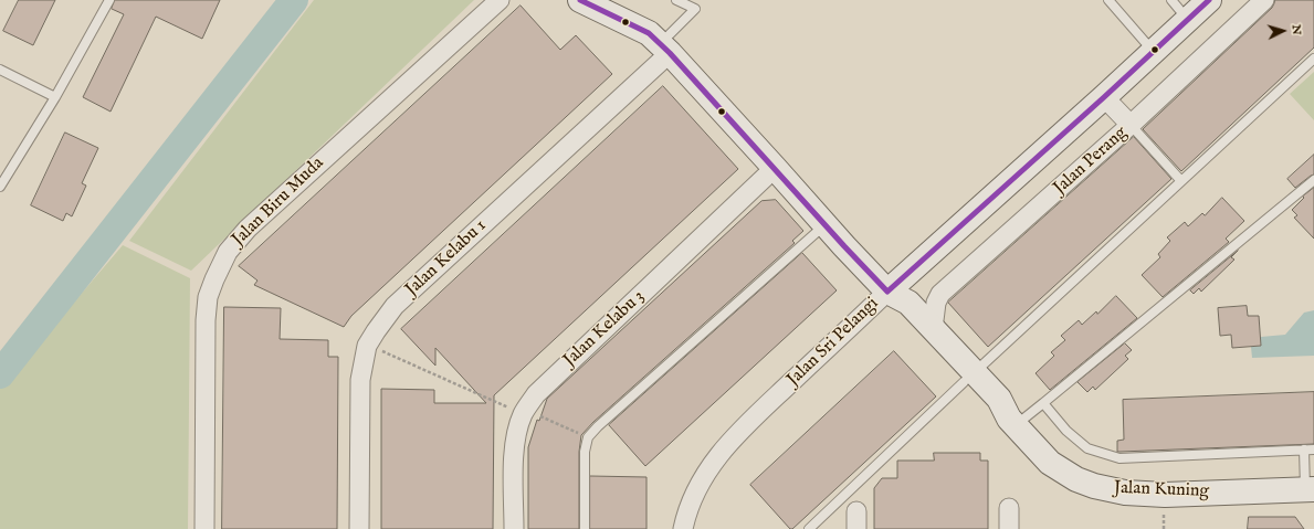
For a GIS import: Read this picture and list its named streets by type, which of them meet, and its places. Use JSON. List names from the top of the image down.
{
  "streets": {
    "street": [
      "Jalan Perang",
      "Jalan Biru Muda",
      "Jalan Kelabu 1",
      "Jalan Kelabu 3",
      "Jalan Sri Pelangi",
      "Jalan Kuning"
    ]
  },
  "crossings": [
    ["Jalan Perang", "Jalan Kuning"],
    ["Jalan Kelabu 1", "Jalan Kuning"],
    ["Jalan Kelabu 3", "Jalan Kuning"],
    ["Jalan Sri Pelangi", "Jalan Kuning"]
  ],
  "north": "right"
}
